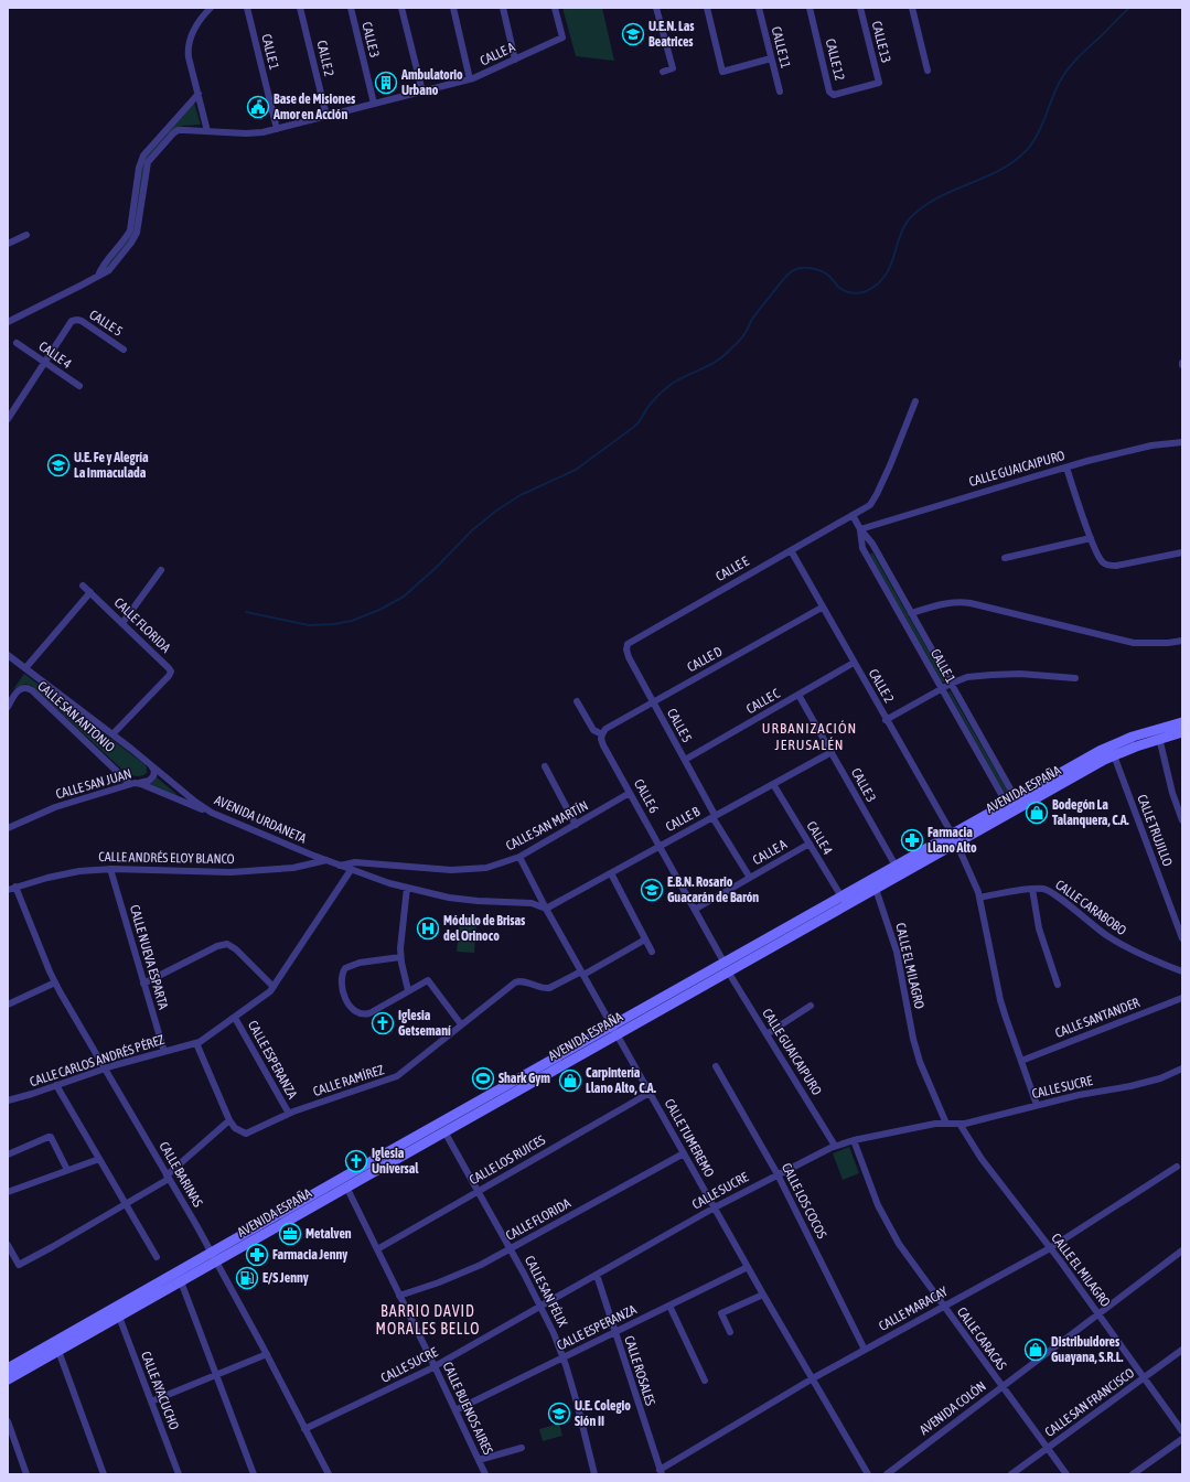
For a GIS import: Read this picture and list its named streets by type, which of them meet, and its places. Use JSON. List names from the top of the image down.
{
  "streets": {
    "main road": ["AVENIDA ESPAÑA"],
    "street": [
      "CALLE 3",
      "CALLE 13",
      "CALLE 11",
      "CALLE 1",
      "CALLE A",
      "CALLE 2",
      "CALLE 12",
      "CALLE 5",
      "CALLE 4",
      "CALLE GUAICAIPURO",
      "CALLE E",
      "CALLE FLORIDA",
      "CALLE D",
      "CALLE C",
      "CALLE SAN ANTONIO",
      "CALLE SAN JUAN",
      "CALLE 6",
      "AVENIDA URDANETA",
      "CALLE B",
      "CALLE SAN MARTÍN",
      "CALLE TRUJILLO",
      "CALLE ANDRÉS ELOY BLANCO",
      "CALLE CARABOBO",
      "CALLE NUEVA ESPARTA",
      "CALLE EL MILAGRO",
      "CALLE SANTANDER",
      "CALLE ESPERANZA",
      "CALLE CARLOS ANDRÉS PÉREZ",
      "CALLE RAMÍREZ",
      "CALLE SUCRE",
      "CALLE TUMEREMO",
      "CALLE LOS RUICES",
      "CALLE BARINAS",
      "CALLE LOS COCOS",
      "CALLE SAN FÉLIX",
      "CALLE MARACAY",
      "CALLE CARACAS",
      "CALLE ROSALES",
      "CALLE AYACUCHO",
      "CALLE SAN FRANCISCO",
      "CALLE BUENOS AIRES",
      "AVENIDA COLÓN"
    ]
  },
  "crossings": [
    ["CALLE 3", "CALLE A"],
    ["CALLE 3", "CALLE C"],
    ["CALLE 3", "AVENIDA ESPAÑA"],
    ["CALLE 3", "CALLE B"],
    ["CALLE 13", "CALLE 12"],
    ["CALLE 1", "CALLE A"],
    ["CALLE 1", "CALLE GUAICAIPURO"],
    ["CALLE 1", "CALLE E"],
    ["CALLE 1", "AVENIDA ESPAÑA"],
    ["CALLE A", "CALLE 2"],
    ["CALLE A", "CALLE 5"],
    ["CALLE A", "CALLE 4"],
    ["CALLE A", "CALLE 6"],
    ["CALLE 2", "CALLE E"],
    ["CALLE 2", "CALLE D"],
    ["CALLE 2", "CALLE C"],
    ["CALLE 2", "AVENIDA ESPAÑA"],
    ["CALLE 2", "CALLE CARABOBO"],
    ["CALLE 2", "CALLE SANTANDER"],
    ["CALLE 2", "CALLE SUCRE"],
    ["CALLE 5", "CALLE 4"],
    ["CALLE 5", "CALLE E"],
    ["CALLE 5", "CALLE D"],
    ["CALLE 5", "CALLE C"],
    ["CALLE 5", "CALLE B"],
    ["CALLE 4", "AVENIDA ESPAÑA"],
    ["CALLE 4", "CALLE B"],
    ["CALLE GUAICAIPURO", "AVENIDA ESPAÑA"],
    ["CALLE GUAICAIPURO", "CALLE 6"],
    ["CALLE GUAICAIPURO", "CALLE SUCRE"],
    ["CALLE FLORIDA", "AVENIDA URDANETA"],
    ["CALLE FLORIDA", "CALLE TUMEREMO"],
    ["CALLE FLORIDA", "CALLE SAN FÉLIX"],
    ["CALLE FLORIDA", "CALLE BUENOS AIRES"],
    ["CALLE D", "CALLE 6"],
    ["CALLE SAN ANTONIO", "CALLE SAN JUAN"],
    ["CALLE SAN JUAN", "AVENIDA URDANETA"],
    ["AVENIDA ESPAÑA", "CALLE 6"],
    ["AVENIDA ESPAÑA", "CALLE TRUJILLO"],
    ["AVENIDA ESPAÑA", "CALLE EL MILAGRO"],
    ["AVENIDA ESPAÑA", "CALLE TUMEREMO"],
    ["AVENIDA ESPAÑA", "CALLE BARINAS"],
    ["AVENIDA ESPAÑA", "CALLE SAN FÉLIX"],
    ["AVENIDA ESPAÑA", "CALLE AYACUCHO"],
    ["AVENIDA ESPAÑA", "CALLE BUENOS AIRES"],
    ["CALLE 6", "CALLE B"],
    ["CALLE 6", "CALLE SAN MARTÍN"],
    ["AVENIDA URDANETA", "CALLE B"],
    ["AVENIDA URDANETA", "CALLE SAN MARTÍN"],
    ["AVENIDA URDANETA", "CALLE ANDRÉS ELOY BLANCO"],
    ["AVENIDA URDANETA", "CALLE CARLOS ANDRÉS PÉREZ"],
    ["AVENIDA URDANETA", "CALLE TUMEREMO"],
    ["CALLE B", "CALLE TUMEREMO"],
    ["CALLE SAN MARTÍN", "CALLE TUMEREMO"],
    ["CALLE ANDRÉS ELOY BLANCO", "CALLE NUEVA ESPARTA"],
    ["CALLE ANDRÉS ELOY BLANCO", "CALLE BARINAS"],
    ["CALLE NUEVA ESPARTA", "CALLE CARLOS ANDRÉS PÉREZ"],
    ["CALLE EL MILAGRO", "CALLE SUCRE"],
    ["CALLE EL MILAGRO", "CALLE MARACAY"],
    ["CALLE EL MILAGRO", "CALLE SAN FRANCISCO"],
    ["CALLE EL MILAGRO", "AVENIDA COLÓN"],
    ["CALLE ESPERANZA", "CALLE CARLOS ANDRÉS PÉREZ"],
    ["CALLE ESPERANZA", "CALLE RAMÍREZ"],
    ["CALLE ESPERANZA", "CALLE TUMEREMO"],
    ["CALLE ESPERANZA", "CALLE SAN FÉLIX"],
    ["CALLE ESPERANZA", "CALLE ROSALES"],
    ["CALLE ESPERANZA", "CALLE BUENOS AIRES"],
    ["CALLE CARLOS ANDRÉS PÉREZ", "CALLE BARINAS"],
    ["CALLE RAMÍREZ", "CALLE TUMEREMO"],
    ["CALLE SUCRE", "CALLE TUMEREMO"],
    ["CALLE SUCRE", "CALLE BARINAS"],
    ["CALLE SUCRE", "CALLE LOS COCOS"],
    ["CALLE SUCRE", "CALLE SAN FÉLIX"],
    ["CALLE SUCRE", "CALLE CARACAS"],
    ["CALLE SUCRE", "CALLE ROSALES"],
    ["CALLE SUCRE", "CALLE BUENOS AIRES"],
    ["CALLE TUMEREMO", "CALLE LOS RUICES"],
    ["CALLE TUMEREMO", "CALLE MARACAY"],
    ["CALLE LOS RUICES", "CALLE SAN FÉLIX"],
    ["CALLE LOS RUICES", "CALLE BUENOS AIRES"],
    ["CALLE LOS COCOS", "CALLE MARACAY"],
    ["CALLE MARACAY", "CALLE CARACAS"],
    ["CALLE MARACAY", "CALLE ROSALES"],
    ["CALLE CARACAS", "CALLE SAN FRANCISCO"],
    ["CALLE CARACAS", "AVENIDA COLÓN"]
  ],
  "districts": ["URBANIZACIÓN JERUSALÉN", "BARRIO DAVID MORALES BELLO"],
  "places": {
    "school or university": [
      "U.E.N. Las Beatrices",
      "U.E. Fe y Alegría La Inmaculada",
      "E.B.N. Rosario Guacarán de Barón",
      "U.E. Colegio Sión II"
    ],
    "building": ["Ambulatorio Urbano"],
    "public building": ["Base de Misiones Amor en Acción"],
    "shop": ["Bodegón La Talanquera, C.A.", "Carpintería Llano Alto, C.A.", "Distribuidores Guayana, S.R.L."],
    "pharmacy": ["Farmacia Llano Alto", "Farmacia Jenny"],
    "hospital": ["Módulo de Brisas del Orinoco"],
    "church": ["Iglesia Getsemaní", "Iglesia Universal"],
    "sports": ["Shark Gym"],
    "office": ["Metalven"],
    "fuel station": ["E/S Jenny"]
  }
}
